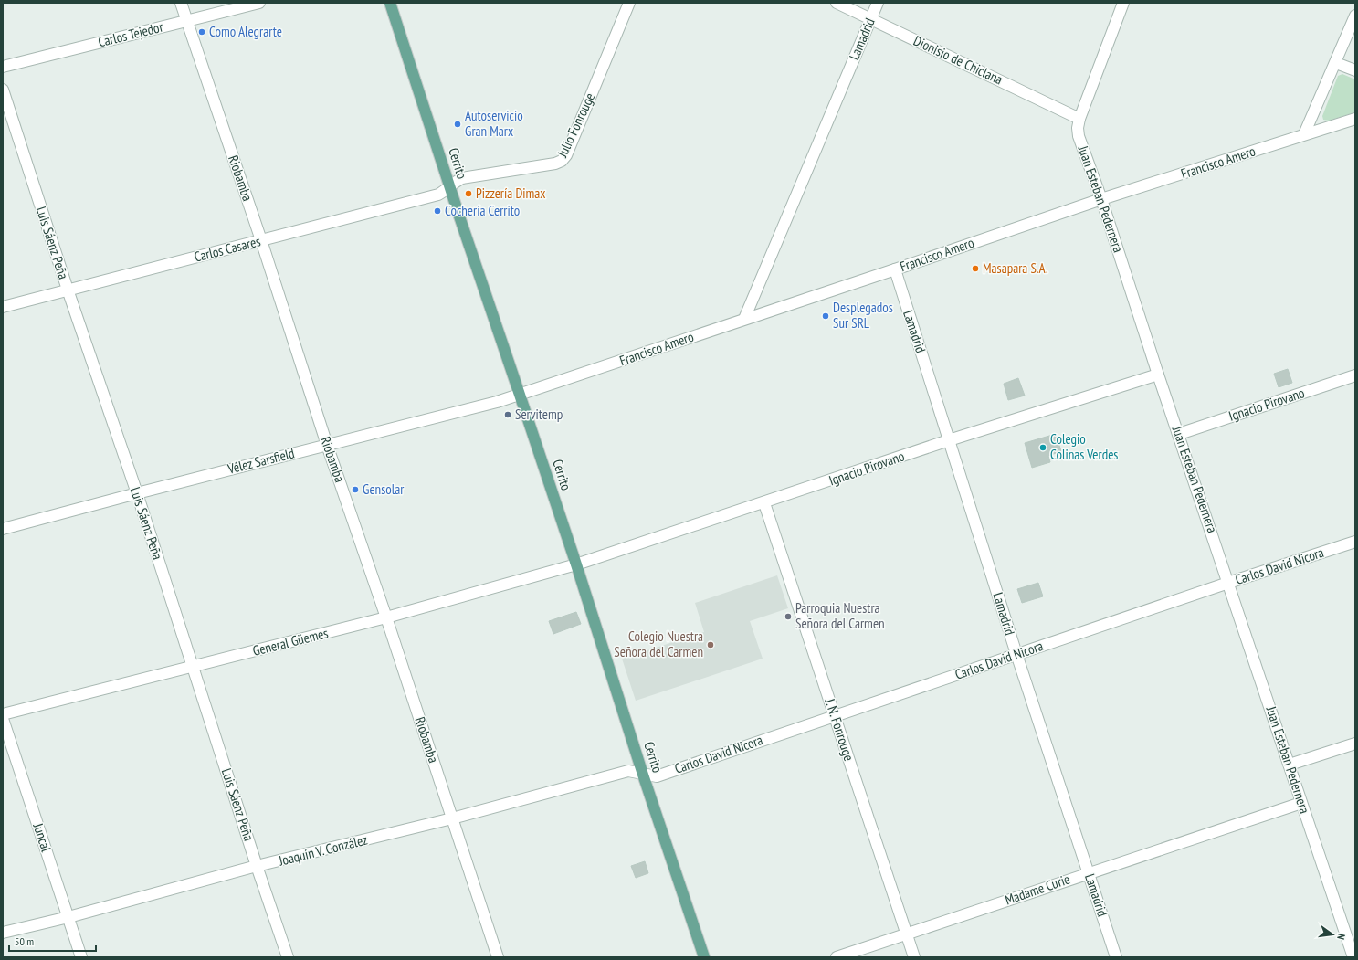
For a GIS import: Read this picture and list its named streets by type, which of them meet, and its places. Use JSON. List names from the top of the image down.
{
  "streets": {
    "main road": ["Cerrito"],
    "street": [
      "Carlos Tejedor",
      "Lamadrid",
      "Dionisio de Chiclana",
      "Julio Fonrouge",
      "Francisco Amero",
      "Riobamba",
      "Juan Esteban Pedernera",
      "Luis Sáenz Peña",
      "Carlos Casares",
      "Ignacio Pirovano",
      "Vélez Sarsfield",
      "Carlos David Nicora",
      "General Güemes",
      "J. N. Fonrouge",
      "Juncal",
      "Joaquín V. González",
      "Madame Curie"
    ]
  },
  "crossings": [
    ["Carlos Tejedor", "Riobamba"],
    ["Lamadrid", "Dionisio de Chiclana"],
    ["Lamadrid", "Francisco Amero"],
    ["Lamadrid", "Ignacio Pirovano"],
    ["Lamadrid", "Carlos David Nicora"],
    ["Lamadrid", "Madame Curie"],
    ["Dionisio de Chiclana", "Juan Esteban Pedernera"],
    ["Julio Fonrouge", "Cerrito"],
    ["Julio Fonrouge", "Carlos Casares"],
    ["Francisco Amero", "Cerrito"],
    ["Francisco Amero", "Juan Esteban Pedernera"],
    ["Francisco Amero", "Vélez Sarsfield"],
    ["Cerrito", "Carlos Casares"],
    ["Cerrito", "Ignacio Pirovano"],
    ["Cerrito", "Vélez Sarsfield"],
    ["Cerrito", "Carlos David Nicora"],
    ["Cerrito", "General Güemes"],
    ["Cerrito", "Joaquín V. González"],
    ["Riobamba", "Carlos Casares"],
    ["Riobamba", "Vélez Sarsfield"],
    ["Riobamba", "General Güemes"],
    ["Riobamba", "Joaquín V. González"],
    ["Juan Esteban Pedernera", "Ignacio Pirovano"],
    ["Juan Esteban Pedernera", "Carlos David Nicora"],
    ["Juan Esteban Pedernera", "Madame Curie"],
    ["Luis Sáenz Peña", "Carlos Casares"],
    ["Luis Sáenz Peña", "Vélez Sarsfield"],
    ["Luis Sáenz Peña", "General Güemes"],
    ["Luis Sáenz Peña", "Joaquín V. González"],
    ["Ignacio Pirovano", "General Güemes"],
    ["Ignacio Pirovano", "J. N. Fonrouge"],
    ["Carlos David Nicora", "J. N. Fonrouge"],
    ["Carlos David Nicora", "Joaquín V. González"],
    ["J. N. Fonrouge", "Madame Curie"],
    ["Juncal", "Joaquín V. González"]
  ],
  "places": [
    "Como Alegrarte",
    "Autoservicio Gran Marx",
    "Pizzería Dimax",
    "Cochería Cerrito",
    "Masapara S.A.",
    "Desplegados Sur SRL",
    "Servitemp",
    "Colegio Colinas Verdes",
    "Gensolar",
    "Parroquia Nuestra Señora del Carmen",
    "Colegio Nuestra Señora del Carmen"
  ],
  "scale_bar": "50 m",
  "north": "right"
}
